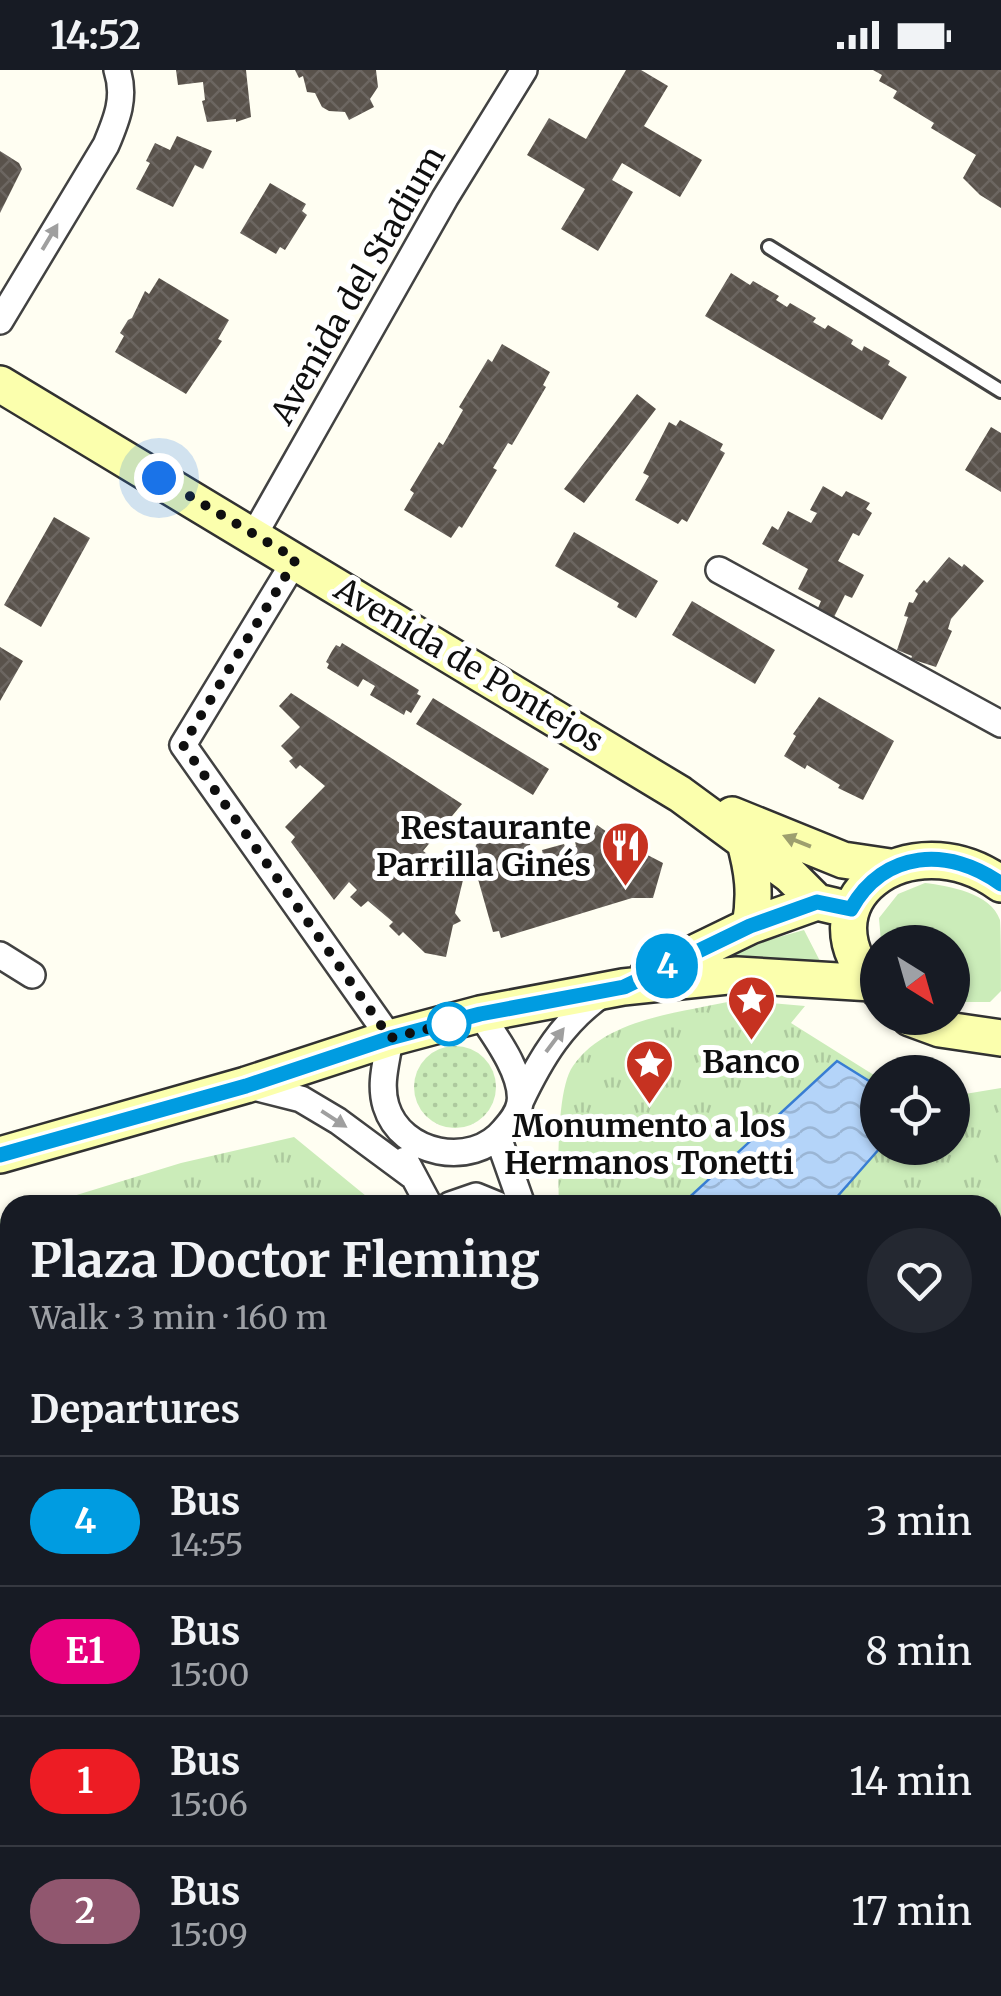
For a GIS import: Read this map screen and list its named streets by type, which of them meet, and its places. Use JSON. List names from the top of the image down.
{
  "streets": {
    "main road": ["Avenida de Pontejos"],
    "street": ["Avenida del Stadium"]
  },
  "crossings": [
    ["Avenida del Stadium", "Avenida de Pontejos"]
  ],
  "places": {
    "restaurant": ["Restaurante Parrilla Ginés"],
    "place": ["Banco", "Monumento a los Hermanos Tonetti"]
  },
  "lines": ["bus line 4"],
  "north": "bottom right",
  "page": {
    "status": "14:52",
    "on_map": "4",
    "heading": [
      ["Plaza Doctor Fleming", "Walk · 3 min · 160 m"],
      "Departures"
    ],
    "list": [
      {
        "mark": "4",
        "name": "Bus",
        "note": "14:55",
        "value": "3 min"
      },
      {
        "mark": "E1",
        "name": "Bus",
        "note": "15:00",
        "value": "8 min"
      },
      {
        "mark": "1",
        "name": "Bus",
        "note": "15:06",
        "value": "14 min"
      },
      {
        "mark": "2",
        "name": "Bus",
        "note": "15:09",
        "value": "17 min"
      }
    ]
  }
}
